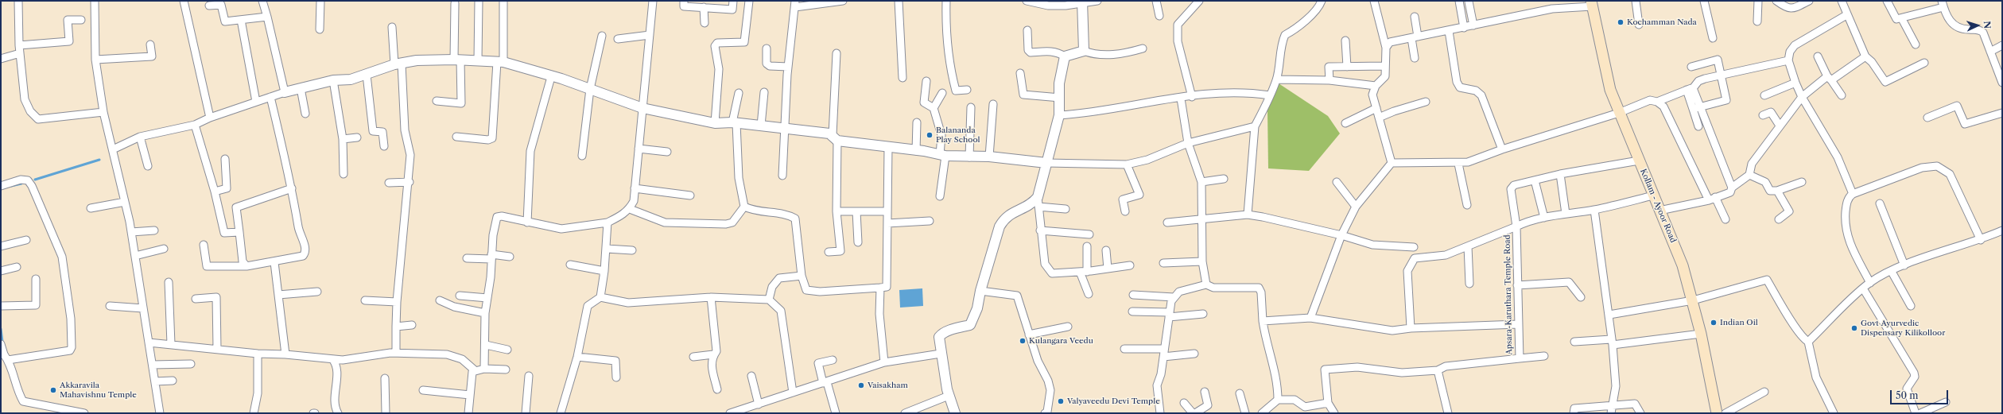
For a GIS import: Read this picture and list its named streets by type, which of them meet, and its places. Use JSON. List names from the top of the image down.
{
  "streets": {
    "main road": ["Kollam - Ayoor Road"],
    "street": ["Apsara-Karuthara Temple Road"]
  },
  "crossings": [
    ["Kollam - Ayoor Road", "Apsara-Karuthara Temple Road"]
  ],
  "places": [
    "Kochamman Nada",
    "Balananda Play School",
    "Indian Oil",
    "Govt Ayurvedic Dispensary Kilikolloor",
    "Kulangara Veedu",
    "Vaisakham",
    "Akkaravila Mahavishnu Temple",
    "Valyaveedu Devi Temple"
  ],
  "scale_bar": "50 m",
  "north": "right"
}
